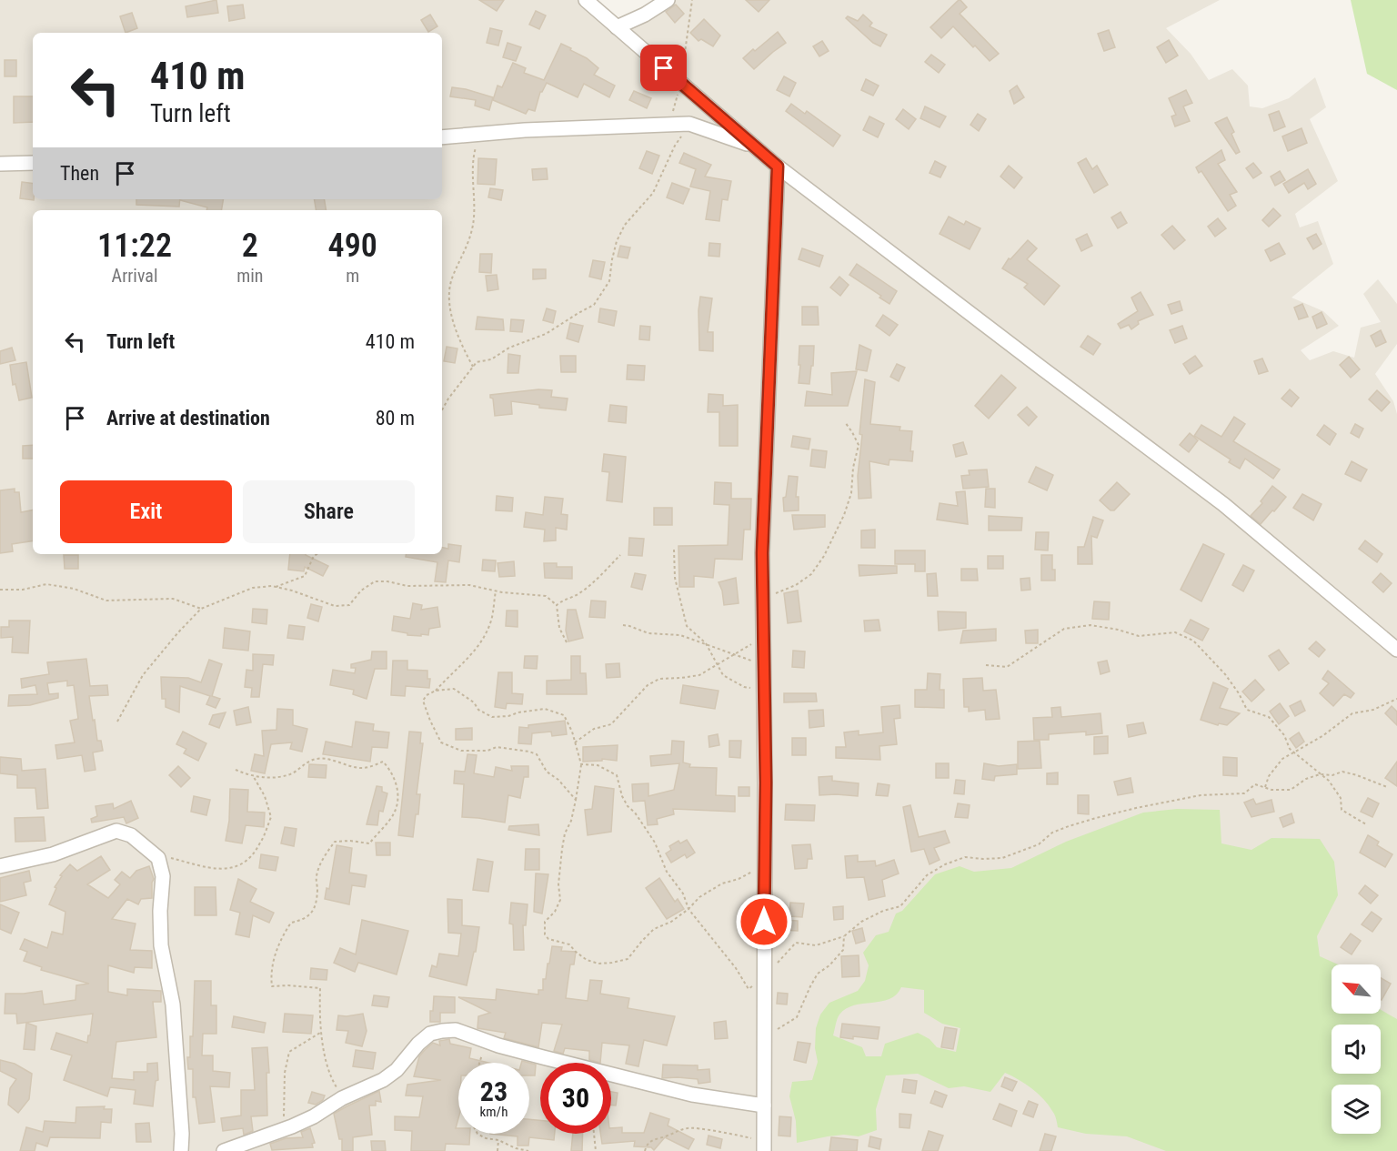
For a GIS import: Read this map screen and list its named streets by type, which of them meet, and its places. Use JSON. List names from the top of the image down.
{
  "north": "top left",
  "page": {
    "turn": ["410 m", "Turn left"],
    "then": "Then",
    "eta": [
      "11:22",
      "Arrival",
      "2",
      "min",
      "490",
      "m"
    ],
    "list": [
      {
        "name": "Turn left",
        "value": "410 m"
      },
      {
        "name": "Arrive at destination",
        "value": "80 m"
      }
    ],
    "buttons": ["Exit", "Share"],
    "speed": "23 km/h",
    "limit": "30"
  }
}
